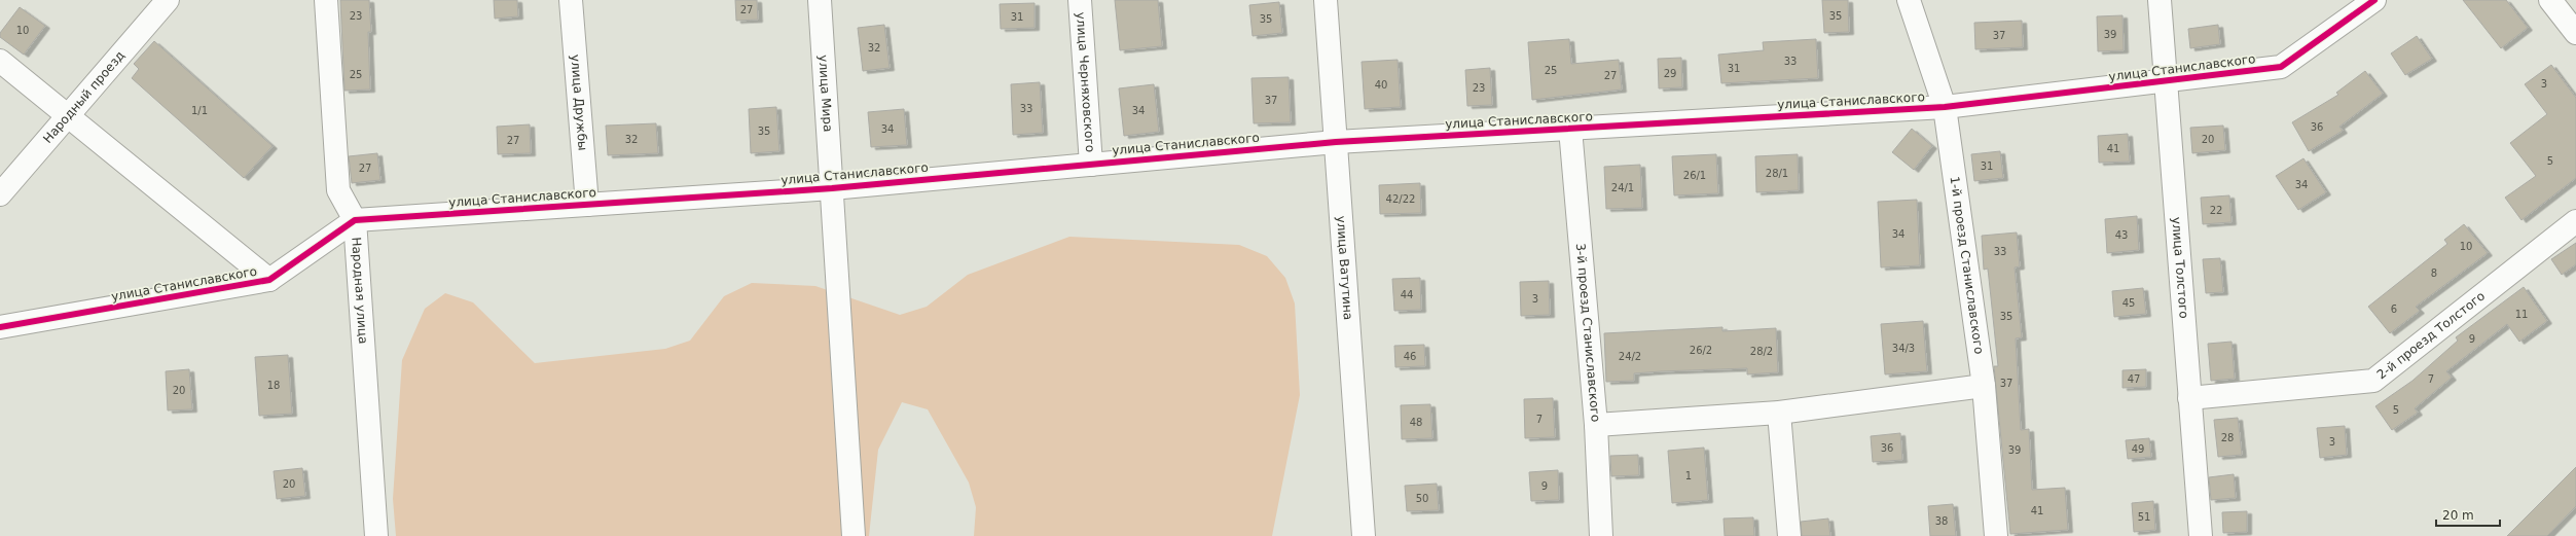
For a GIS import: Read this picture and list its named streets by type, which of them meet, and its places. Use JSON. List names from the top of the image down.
{
  "streets": {
    "street": [
      "улица Станиславского",
      "улица Черняховского",
      "улица Мира",
      "Народный проезд",
      "улица Дружбы",
      "1-й проезд Станиславского",
      "улица Ватутина",
      "улица Толстого",
      "Народная улица",
      "3-й проезд Станиславского",
      "2-й проезд Толстого"
    ]
  },
  "crossings": [
    ["улица Станиславского", "улица Черняховского"],
    ["улица Станиславского", "улица Мира"],
    ["улица Станиславского", "улица Дружбы"],
    ["улица Станиславского", "1-й проезд Станиславского"],
    ["улица Станиславского", "улица Ватутина"],
    ["улица Станиславского", "улица Толстого"],
    ["улица Станиславского", "Народная улица"],
    ["улица Станиславского", "3-й проезд Станиславского"],
    ["улица Толстого", "2-й проезд Толстого"]
  ],
  "house_numbers": [
    "27",
    "23",
    "35",
    "31",
    "35",
    "10",
    "39",
    "37",
    "32",
    "33",
    "31",
    "25",
    "29",
    "25",
    "27",
    "3",
    "40",
    "23",
    "37",
    "33",
    "1/1",
    "34",
    "36",
    "34",
    "35",
    "32",
    "20",
    "27",
    "41",
    "5",
    "31",
    "27",
    "28/1",
    "26/1",
    "34",
    "24/1",
    "42/22",
    "22",
    "34",
    "43",
    "10",
    "33",
    "8",
    "44",
    "3",
    "45",
    "6",
    "11",
    "35",
    "9",
    "34/3",
    "26/2",
    "28/2",
    "46",
    "24/2",
    "47",
    "7",
    "37",
    "18",
    "20",
    "5",
    "7",
    "48",
    "28",
    "3",
    "36",
    "49",
    "39",
    "1",
    "20",
    "9",
    "50",
    "41",
    "51",
    "38"
  ],
  "scale_bar": "20 m"
}
